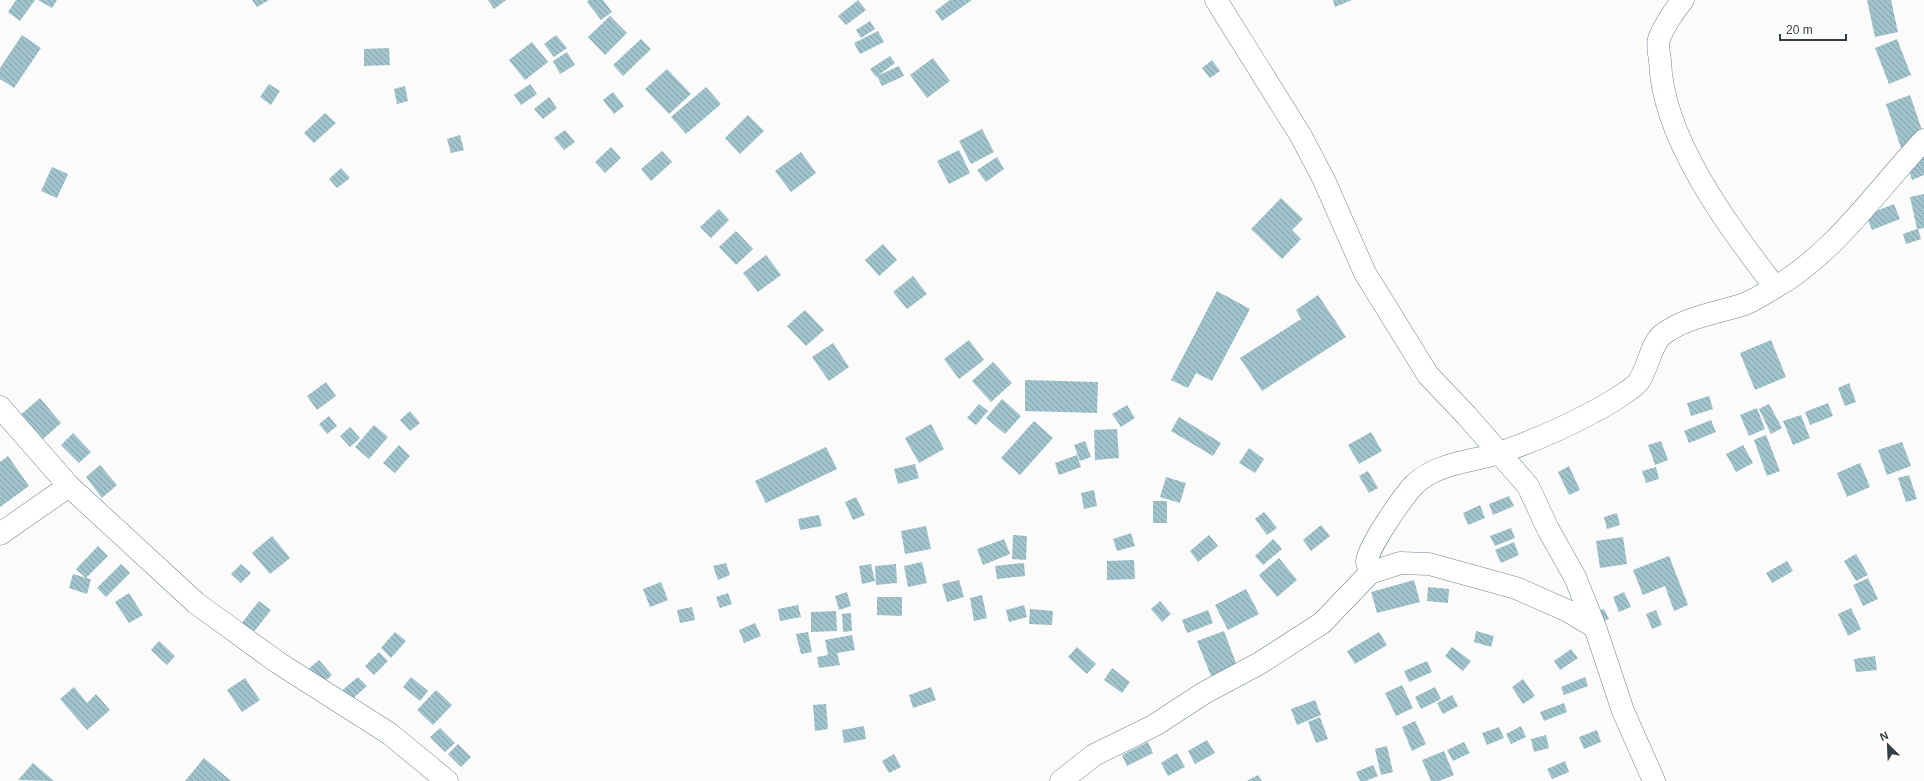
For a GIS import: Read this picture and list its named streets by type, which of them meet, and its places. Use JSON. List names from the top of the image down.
{
  "scale_bar": "20 m",
  "north": "top left"
}
